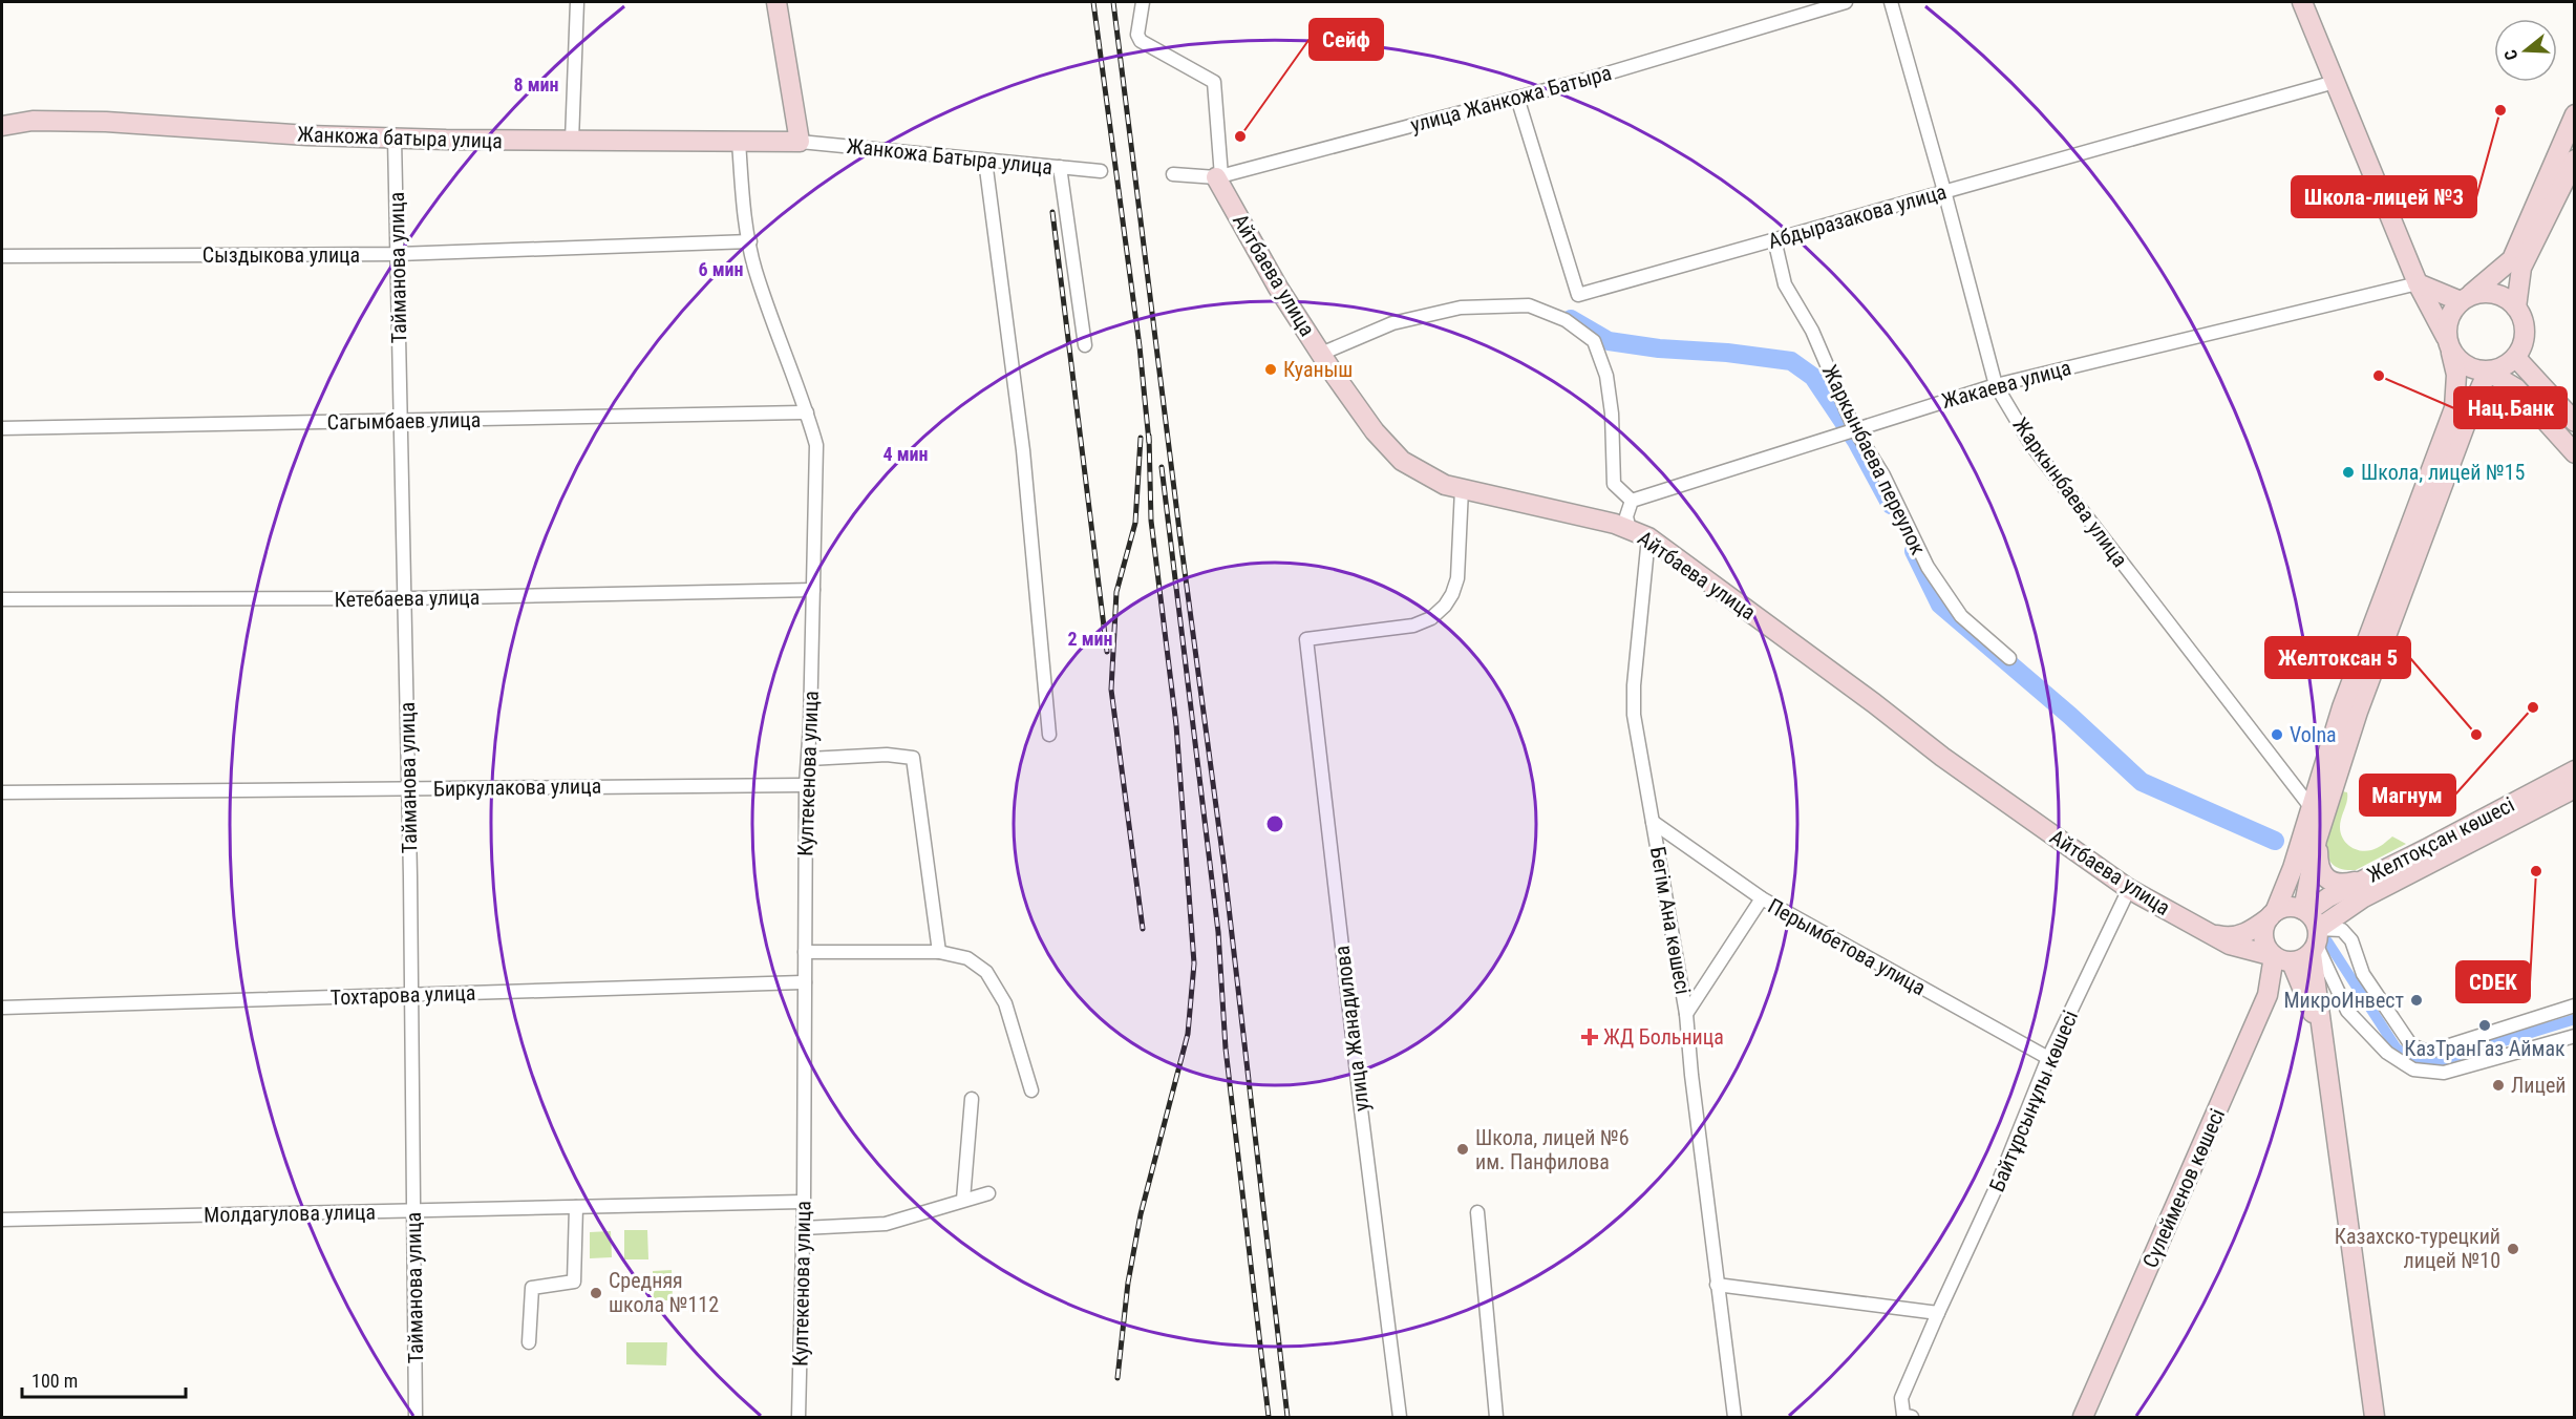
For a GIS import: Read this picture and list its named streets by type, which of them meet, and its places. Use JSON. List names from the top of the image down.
{
  "streets": {
    "street": [
      "улица Жанкожа Батыра",
      "Жанкожа батыра улица",
      "Жанкожа Батыра улица",
      "Абдыразакова улица",
      "Сыздыкова улица",
      "Тайманова улица",
      "Айтбаева улица",
      "Жакаева улица",
      "Сагымбаев улица",
      "Жаркынбаева переулок",
      "Жаркынбаева улица",
      "Кетебаева улица",
      "Култекенова улица",
      "Биркулакова улица",
      "Желтоқсан көшесі",
      "Бегім Ана көшесі",
      "Перымбетова улица",
      "Тохтарова улица",
      "улица Жанадилова",
      "Байтұрсынұлы көшесі",
      "Сүлейменов көшесі",
      "Молдагулова улица"
    ]
  },
  "crossings": [
    ["улица Жанкожа Батыра", "Абдыразакова улица"],
    ["улица Жанкожа Батыра", "Айтбаева улица"],
    ["Жанкожа батыра улица", "Жанкожа Батыра улица"],
    ["Жанкожа батыра улица", "Тайманова улица"],
    ["Жанкожа батыра улица", "Култекенова улица"],
    ["Абдыразакова улица", "Жаркынбаева переулок"],
    ["Абдыразакова улица", "Жаркынбаева улица"],
    ["Сыздыкова улица", "Тайманова улица"],
    ["Сыздыкова улица", "Култекенова улица"],
    ["Тайманова улица", "Сагымбаев улица"],
    ["Тайманова улица", "Кетебаева улица"],
    ["Тайманова улица", "Биркулакова улица"],
    ["Тайманова улица", "Тохтарова улица"],
    ["Тайманова улица", "Молдагулова улица"],
    ["Айтбаева улица", "Желтоқсан көшесі"],
    ["Айтбаева улица", "Бегім Ана көшесі"],
    ["Айтбаева улица", "улица Жанадилова"],
    ["Айтбаева улица", "Байтұрсынұлы көшесі"],
    ["Айтбаева улица", "Сүлейменов көшесі"],
    ["Жакаева улица", "Жаркынбаева переулок"],
    ["Жакаева улица", "Жаркынбаева улица"],
    ["Сагымбаев улица", "Култекенова улица"],
    ["Кетебаева улица", "Култекенова улица"],
    ["Култекенова улица", "Биркулакова улица"],
    ["Култекенова улица", "Тохтарова улица"],
    ["Култекенова улица", "Молдагулова улица"],
    ["Желтоқсан көшесі", "Сүлейменов көшесі"],
    ["Бегім Ана көшесі", "Перымбетова улица"],
    ["Перымбетова улица", "Байтұрсынұлы көшесі"]
  ],
  "places": {
    "other": [
      "Школа-лицей №3",
      "Сейф",
      "Куаныш",
      "Нац.Банк",
      "Школа, лицей №15",
      "Магнум",
      "Volna",
      "Желтоксан 5",
      "CDEK",
      "МикроИнвест",
      "КазТранГаз Аймак",
      "Лицей",
      "Школа, лицей №6 им. Панфилова",
      "Казахско-турецкий лицей №10",
      "Средняя школа №112"
    ],
    "health": ["ЖД Больница"]
  },
  "scale_bar": "100 m",
  "north": "left",
  "rings": [
    "8 мин",
    "6 мин",
    "4 мин",
    "2 мин"
  ]
}
